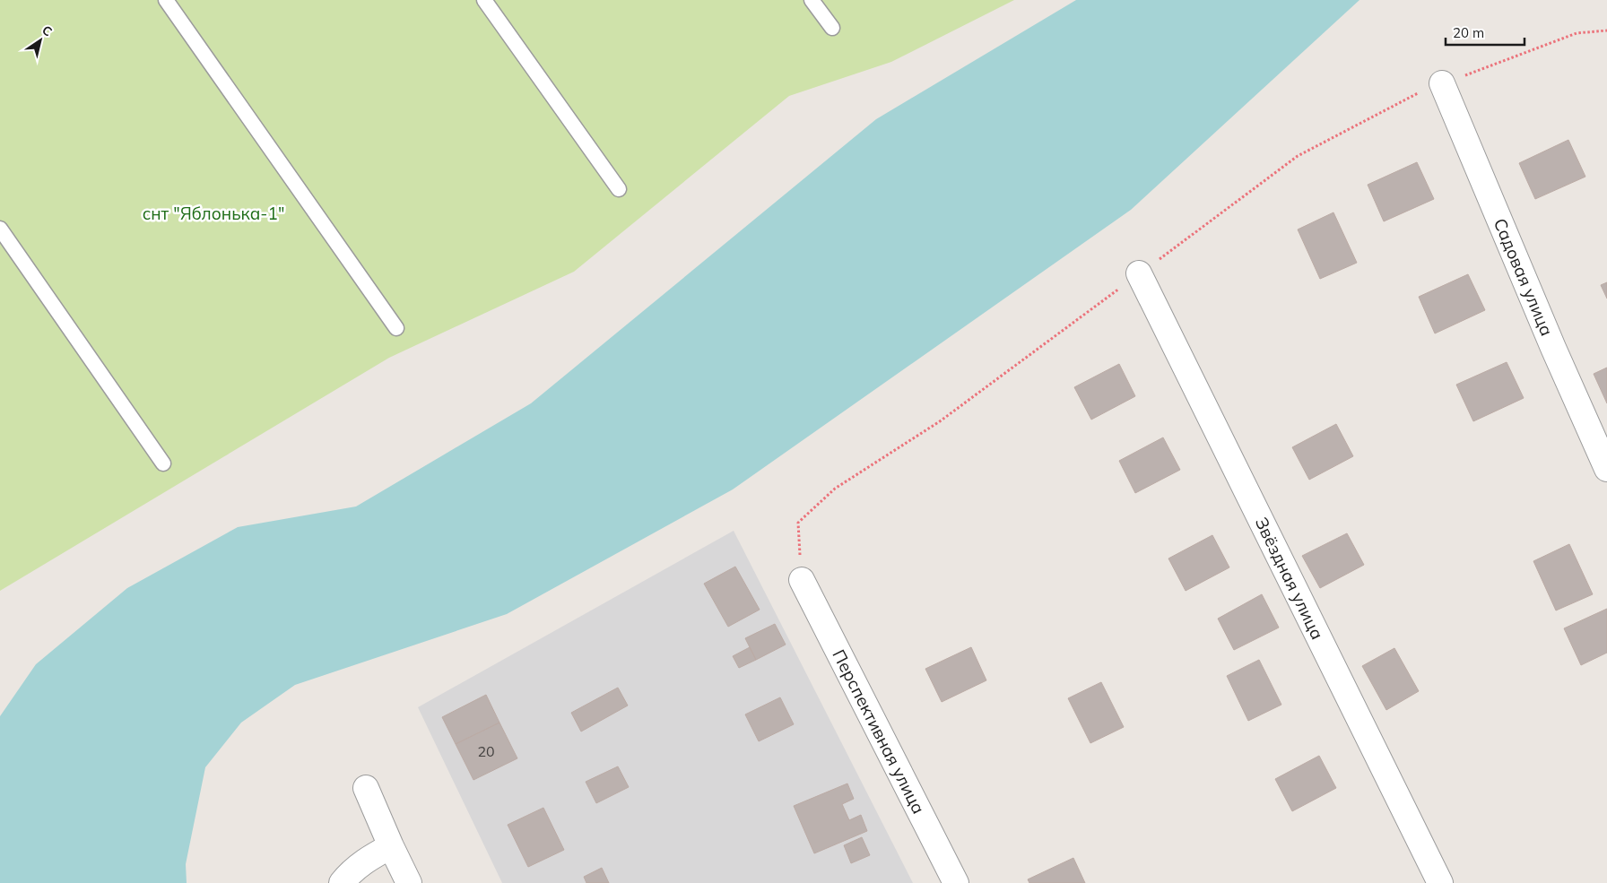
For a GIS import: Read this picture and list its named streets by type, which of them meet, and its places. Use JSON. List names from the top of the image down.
{
  "streets": {
    "street": ["Садовая улица", "Звёздная улица", "Перспективная улица"]
  },
  "parks": ["снт \"Яблонька-1\""],
  "house_numbers": ["20"],
  "scale_bar": "20 m",
  "north": "top right"
}
